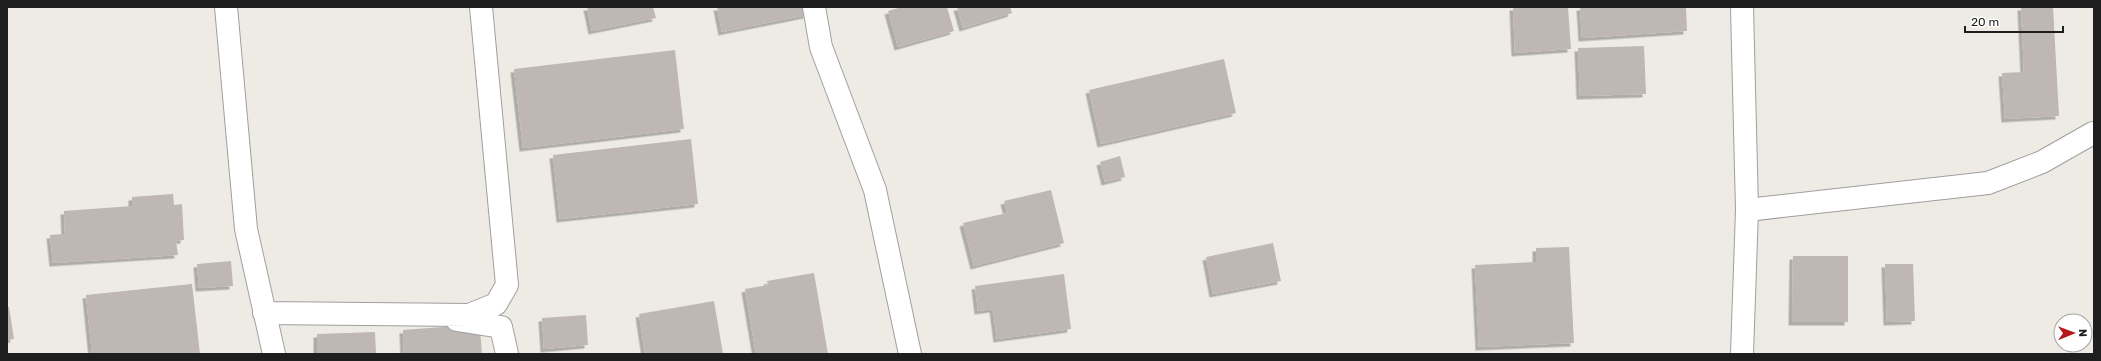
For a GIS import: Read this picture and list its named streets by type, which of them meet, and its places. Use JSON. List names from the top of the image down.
{
  "scale_bar": "20 m",
  "north": "right"
}
